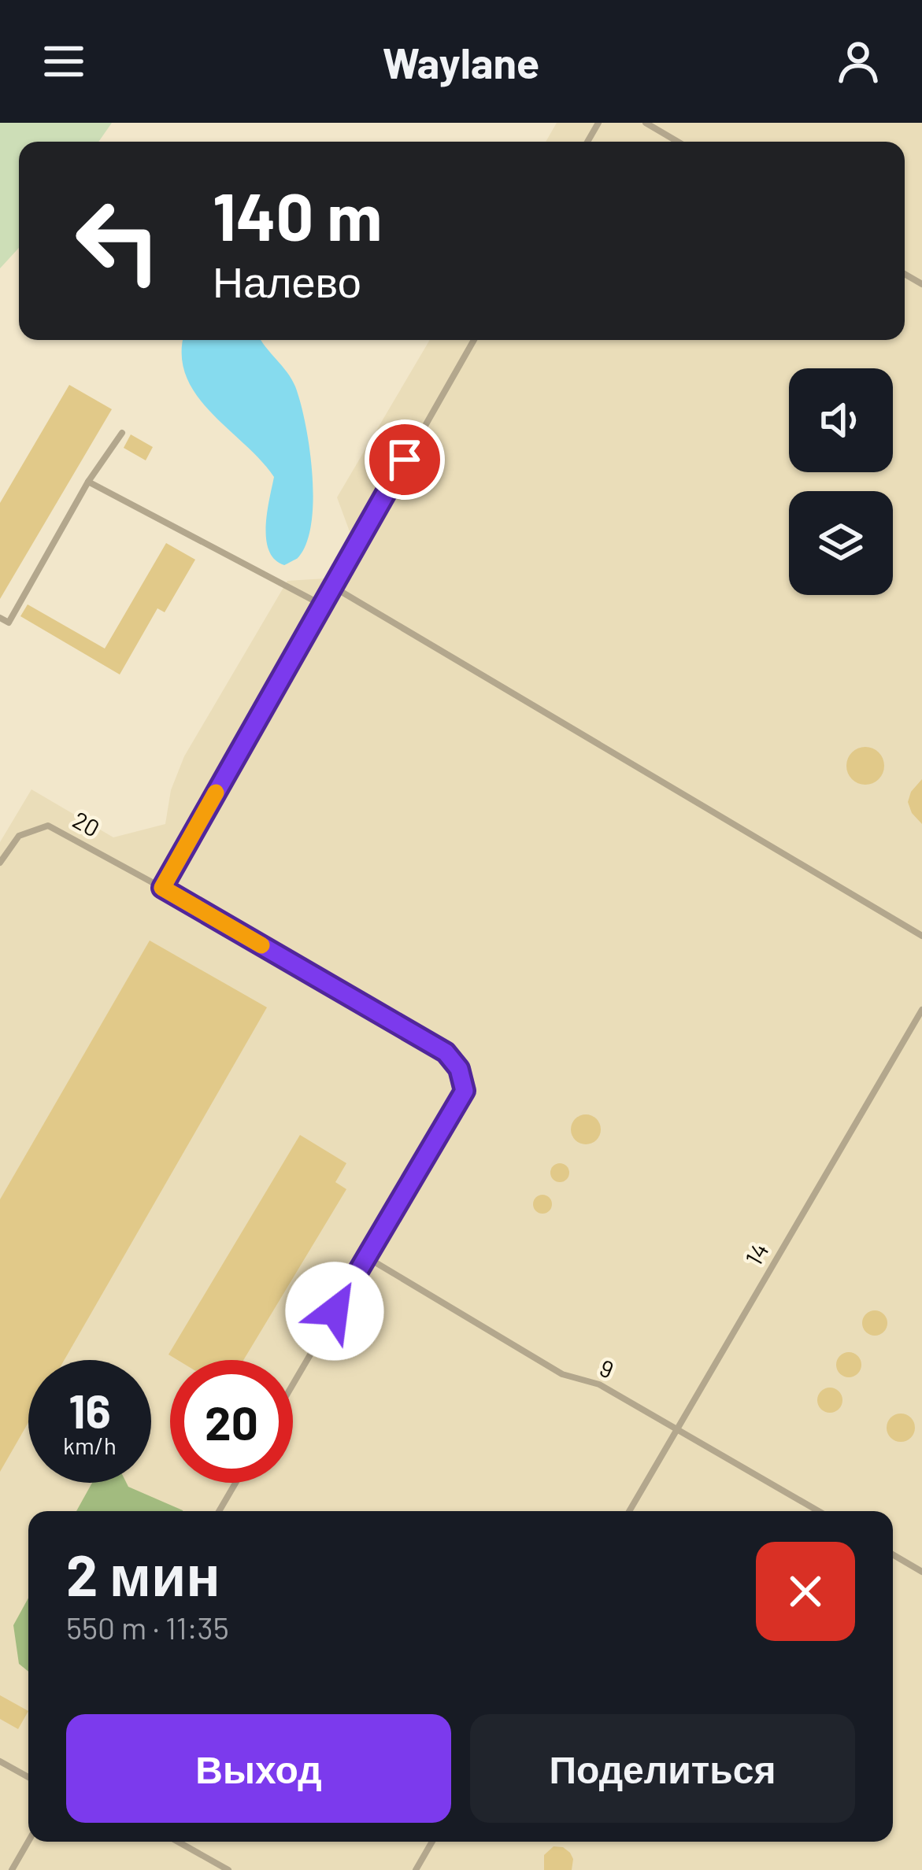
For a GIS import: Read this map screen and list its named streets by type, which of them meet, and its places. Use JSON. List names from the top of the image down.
{
  "streets": {
    "lane": ["20", "14", "9"]
  },
  "crossings": [
    ["20", "9"],
    ["14", "9"]
  ],
  "page": {
    "header": "Waylane",
    "turn": ["140 m", "Налево"],
    "speed": "16 km/h",
    "limit": "20",
    "heading": ["2 мин", "550 m · 11:35"],
    "buttons": ["Выход", "Поделиться"]
  }
}
